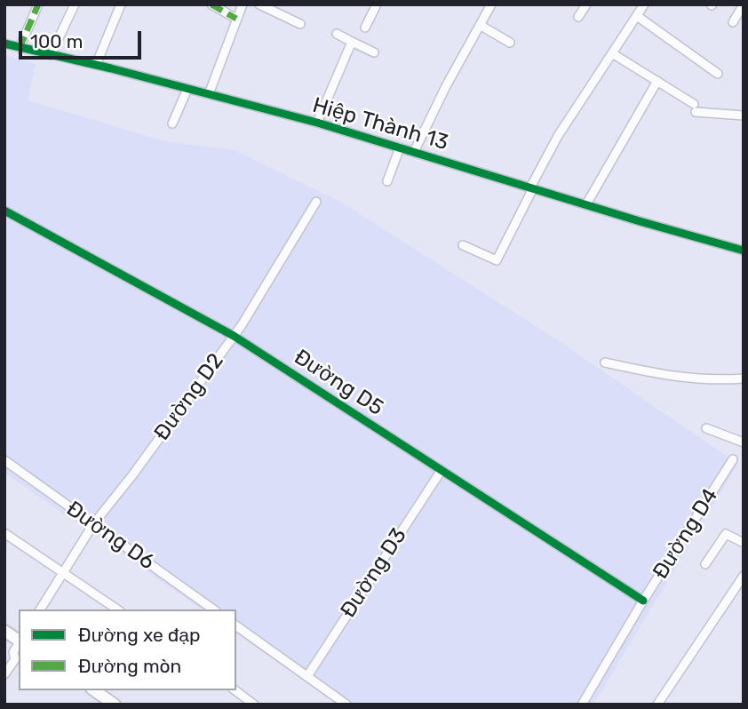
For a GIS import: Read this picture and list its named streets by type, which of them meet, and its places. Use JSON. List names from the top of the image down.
{
  "streets": {
    "street": [
      "Hiệp Thành 13",
      "Đường D5",
      "Đường D2",
      "Đường D4",
      "Đường D6",
      "Đường D3"
    ]
  },
  "crossings": [
    ["Đường D5", "Đường D2"],
    ["Đường D5", "Đường D4"],
    ["Đường D5", "Đường D3"],
    ["Đường D2", "Đường D6"]
  ],
  "legend": ["Đường xe đạp", "Đường mòn"],
  "scale_bar": "100 m"
}
